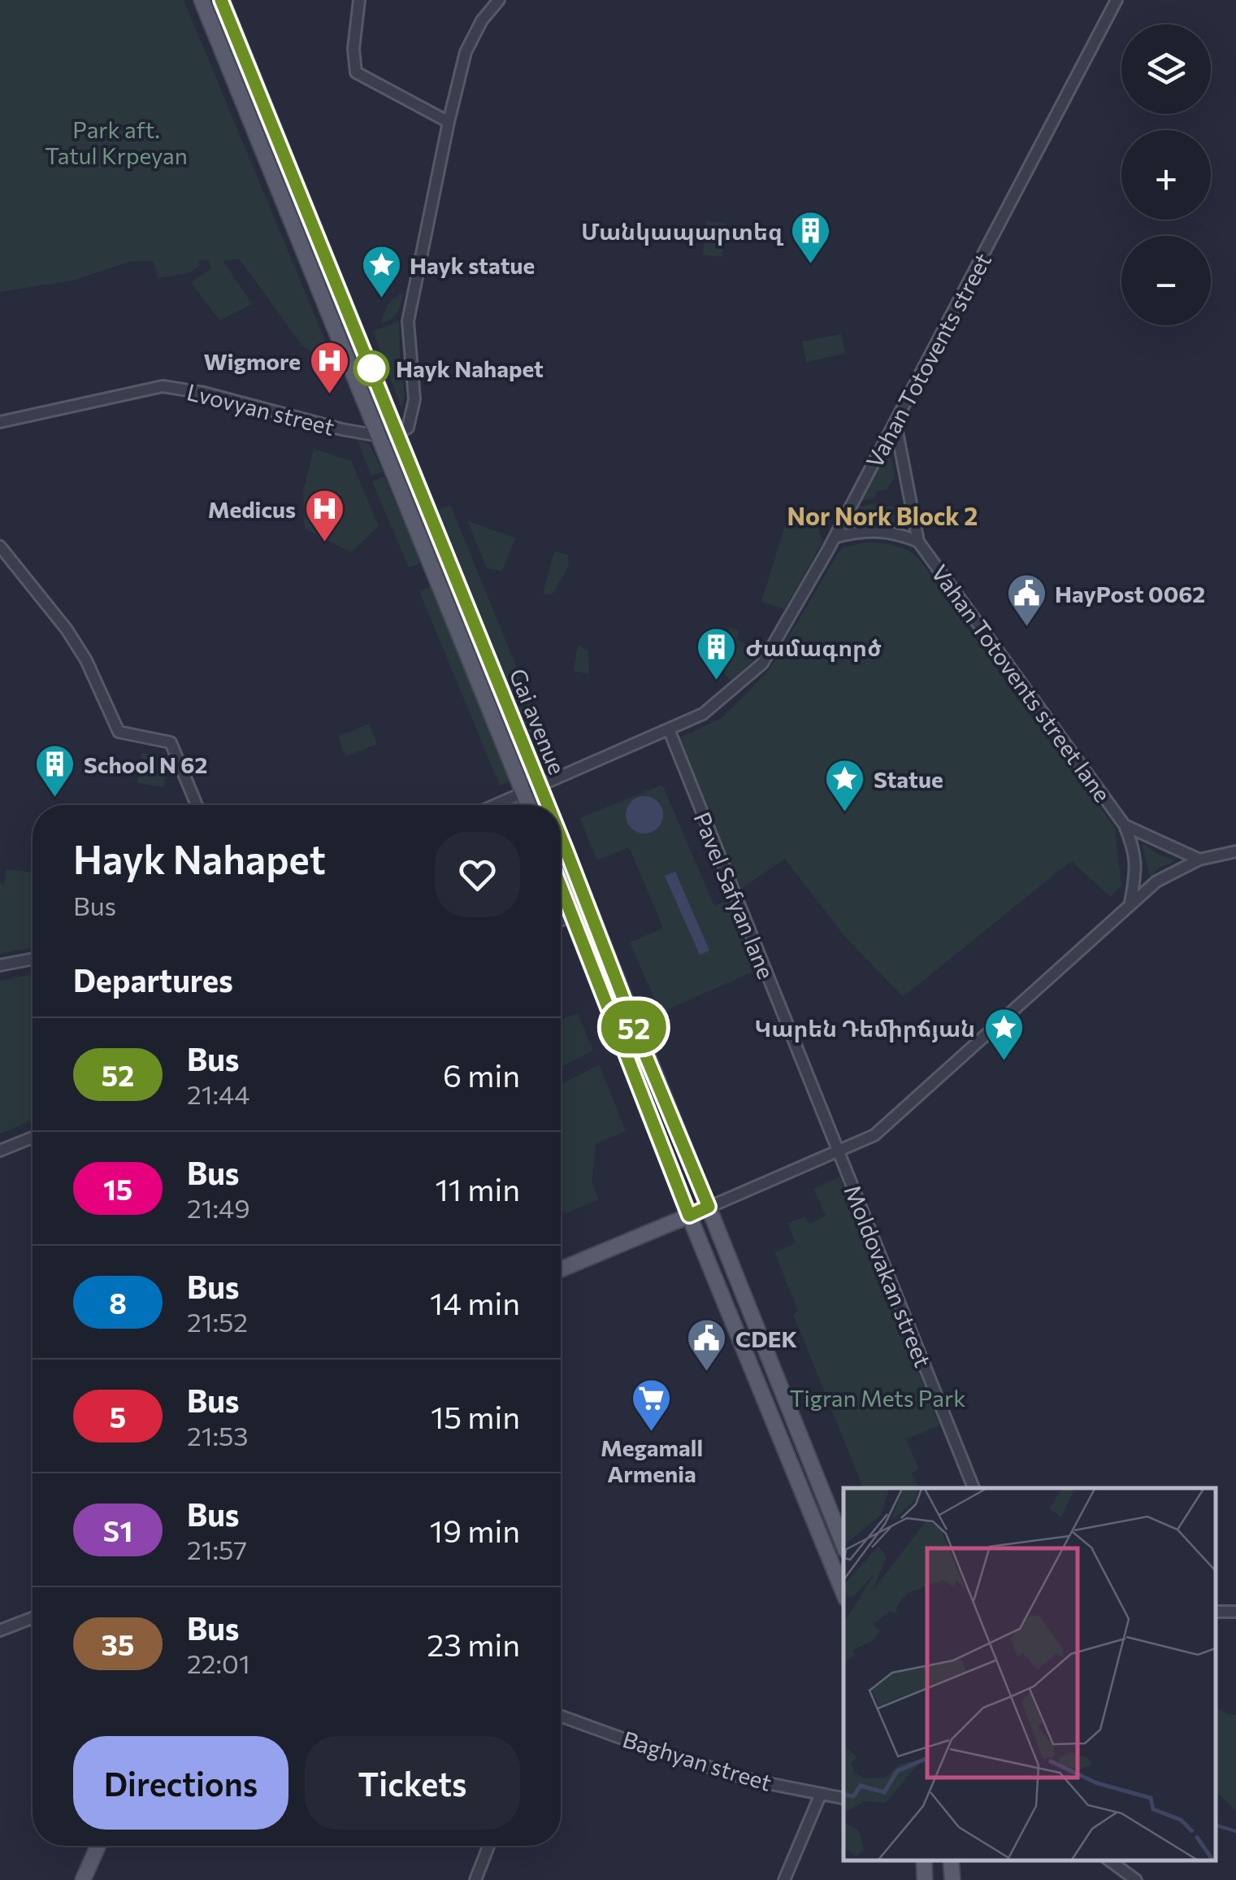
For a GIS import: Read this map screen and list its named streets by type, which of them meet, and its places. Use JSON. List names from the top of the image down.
{
  "streets": {
    "main road": ["Gai avenue"],
    "street": [
      "Vahan Totovents street",
      "Lvovyan street",
      "Vahan Totovents street lane",
      "Pavel Safyan lane",
      "Moldovakan street",
      "Baghyan street"
    ]
  },
  "crossings": [
    ["Vahan Totovents street", "Vahan Totovents street lane"],
    ["Vahan Totovents street", "Gai avenue"],
    ["Vahan Totovents street", "Pavel Safyan lane"],
    ["Lvovyan street", "Gai avenue"],
    ["Pavel Safyan lane", "Moldovakan street"]
  ],
  "districts": ["Nor Nork Block 2"],
  "parks": ["Park aft. Tatul Krpeyan", "Tigran Mets Park"],
  "places": {
    "building": ["Մանկապարտեզ", "Ժամագործ", "School N 62"],
    "place": ["Hayk statue", "Statue", "Կարեն Դեմիրճյան"],
    "other": ["Hayk Nahapet"],
    "hospital": ["Wigmore", "Medicus"],
    "public building": ["HayPost 0062", "CDEK"],
    "supermarket": ["Megamall Armenia"]
  },
  "lines": ["bus line 52"],
  "page": {
    "on_map": "52",
    "map_buttons": ["+", "−"],
    "heading": [
      ["Hayk Nahapet", "Bus"],
      "Departures"
    ],
    "list": [
      {
        "mark": "52",
        "name": "Bus",
        "note": "21:44",
        "value": "6 min"
      },
      {
        "mark": "15",
        "name": "Bus",
        "note": "21:49",
        "value": "11 min"
      },
      {
        "mark": "8",
        "name": "Bus",
        "note": "21:52",
        "value": "14 min"
      },
      {
        "mark": "5",
        "name": "Bus",
        "note": "21:53",
        "value": "15 min"
      },
      {
        "mark": "Տ1",
        "name": "Bus",
        "note": "21:57",
        "value": "19 min"
      },
      {
        "mark": "35",
        "name": "Bus",
        "note": "22:01",
        "value": "23 min"
      }
    ],
    "buttons": ["Directions", "Tickets"]
  }
}
